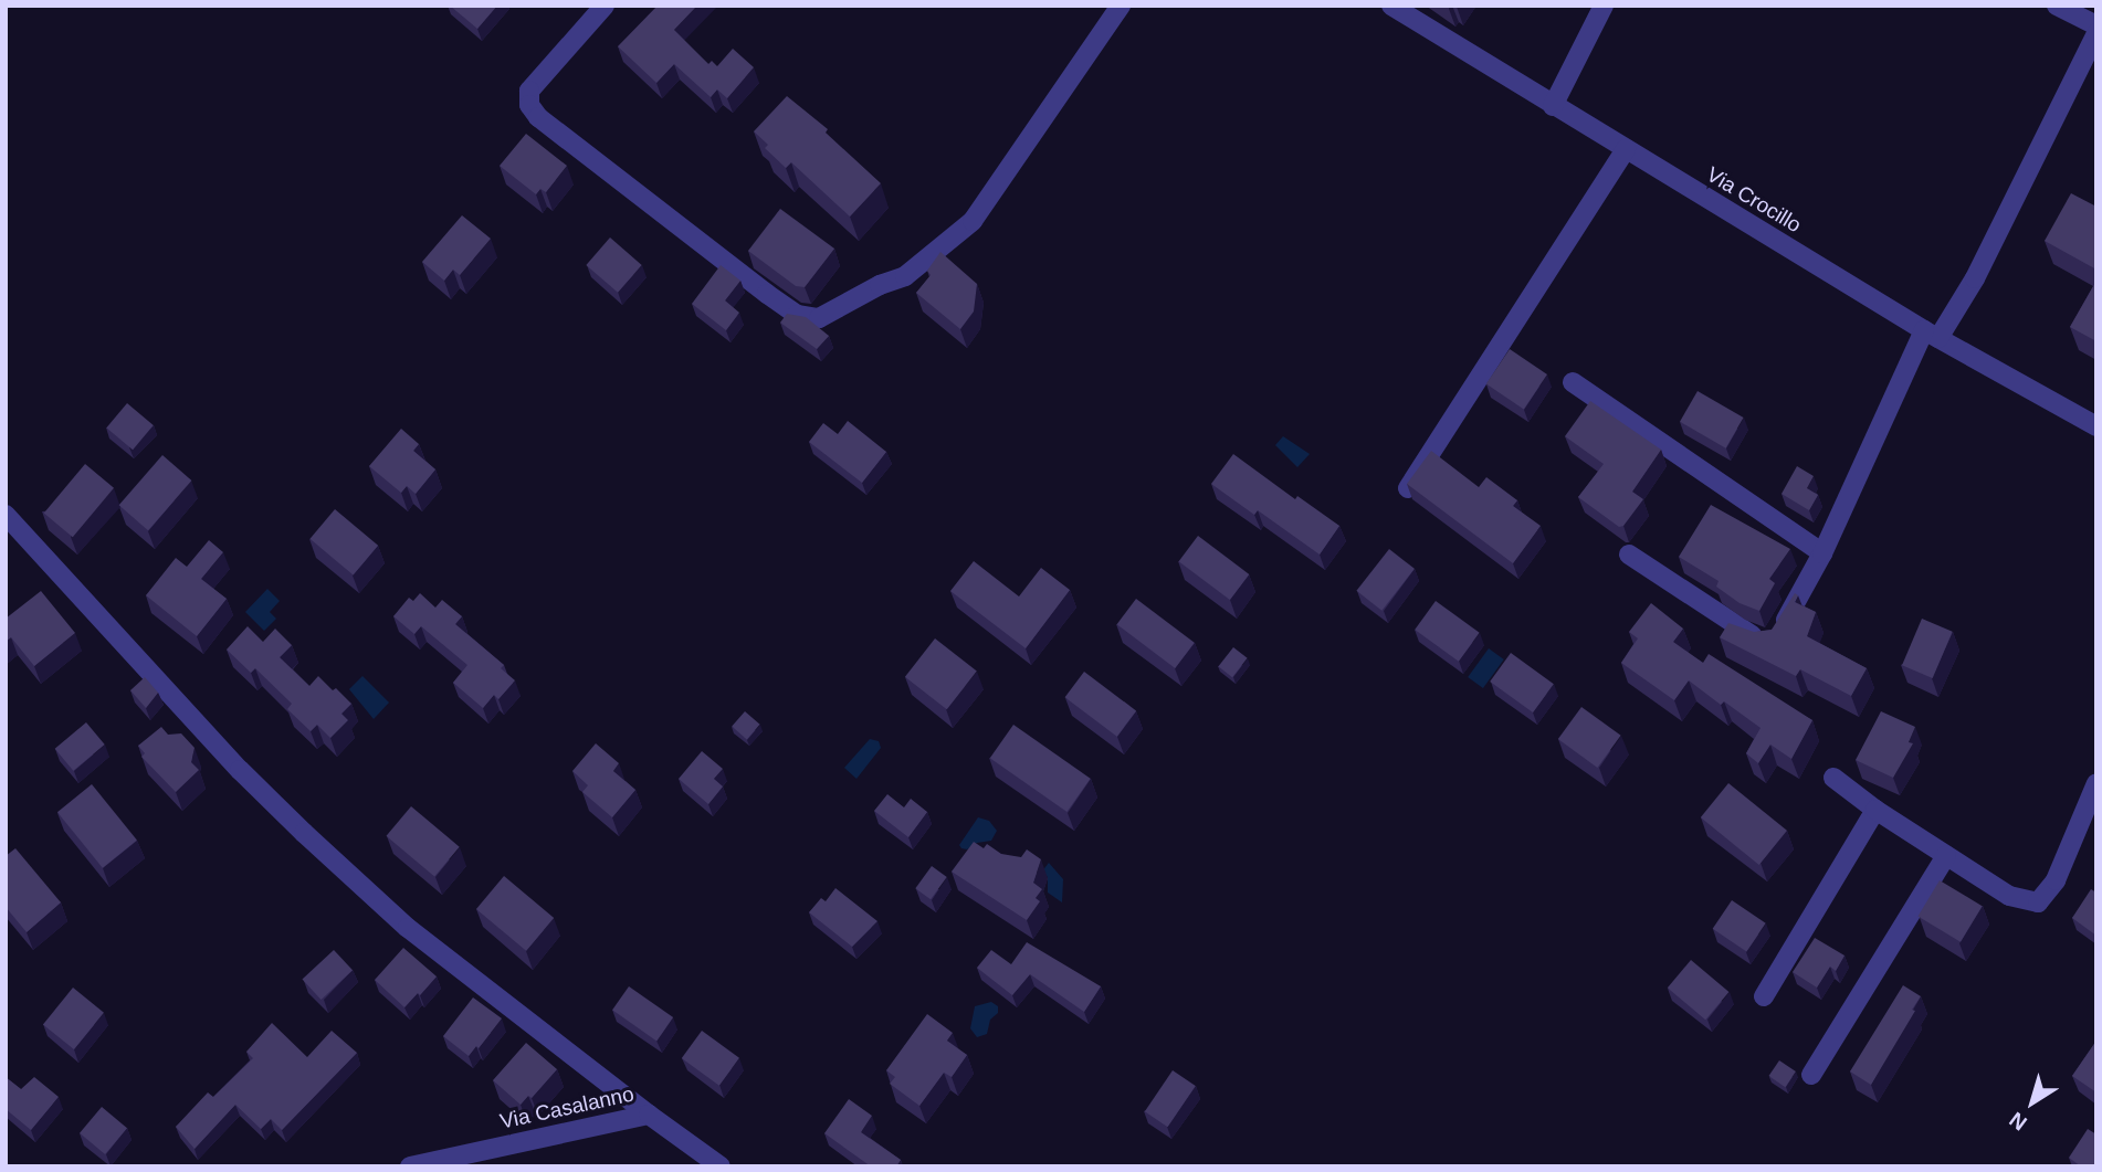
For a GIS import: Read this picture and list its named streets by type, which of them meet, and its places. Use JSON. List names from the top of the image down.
{
  "streets": {
    "street": ["Via Crocillo", "Via Casalanno"]
  },
  "north": "bottom left"
}
